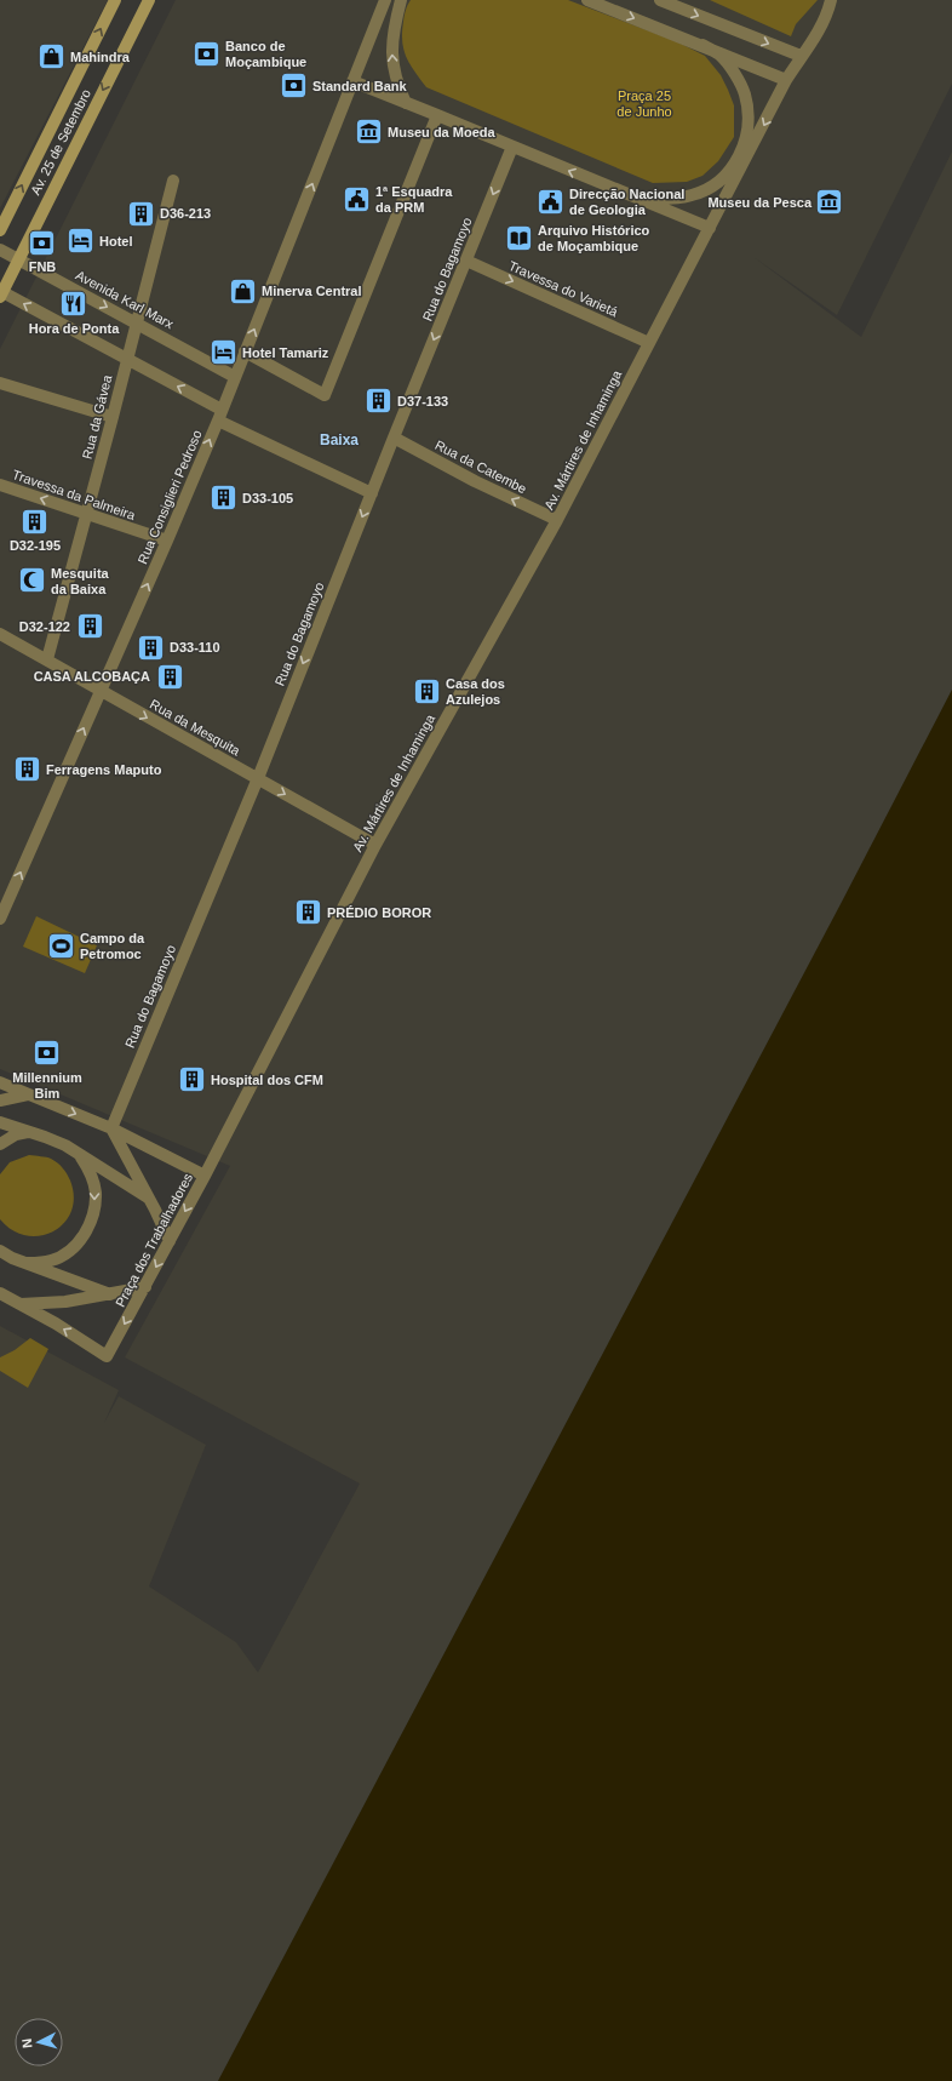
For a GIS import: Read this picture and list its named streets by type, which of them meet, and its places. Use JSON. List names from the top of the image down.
{
  "streets": {
    "main road": ["Av. 25 de Setembro"],
    "street": [
      "Rua do Bagamoyo",
      "Travessa do Varietá",
      "Avenida Karl Marx",
      "Rua da Gávea",
      "Av. Mártires de Inhaminga",
      "Rua da Catembe",
      "Travessa da Palmeira",
      "Rua Consiglieri Pedroso",
      "Rua da Mesquita",
      "Praça dos Trabalhadores"
    ]
  },
  "crossings": [
    ["Av. 25 de Setembro", "Avenida Karl Marx"],
    ["Rua do Bagamoyo", "Travessa do Varietá"],
    ["Rua do Bagamoyo", "Rua da Catembe"],
    ["Rua do Bagamoyo", "Rua da Mesquita"],
    ["Rua do Bagamoyo", "Praça dos Trabalhadores"],
    ["Travessa do Varietá", "Av. Mártires de Inhaminga"],
    ["Avenida Karl Marx", "Rua da Gávea"],
    ["Avenida Karl Marx", "Rua Consiglieri Pedroso"],
    ["Rua da Gávea", "Travessa da Palmeira"],
    ["Rua da Gávea", "Rua da Mesquita"],
    ["Av. Mártires de Inhaminga", "Rua da Catembe"],
    ["Av. Mártires de Inhaminga", "Rua da Mesquita"],
    ["Av. Mártires de Inhaminga", "Praça dos Trabalhadores"],
    ["Travessa da Palmeira", "Rua Consiglieri Pedroso"],
    ["Rua Consiglieri Pedroso", "Rua da Mesquita"]
  ],
  "one_way": [
    "Rua do Bagamoyo",
    "Travessa do Varietá",
    "Rua da Catembe",
    "Rua Consiglieri Pedroso",
    "Rua da Mesquita"
  ],
  "districts": ["Baixa"],
  "parks": ["Praça 25 de Junho"],
  "places": {
    "bank": [
      "Banco de Moçambique",
      "Standard Bank",
      "FNB",
      "Millennium Bim"
    ],
    "shop": ["Mahindra", "Minerva Central"],
    "museum": ["Museu da Moeda", "Museu da Pesca"],
    "public building": ["1ª Esquadra da PRM", "Direcção Nacional de Geologia"],
    "building": [
      "D36-213",
      "D37-133",
      "D33-105",
      "D32-195",
      "D32-122",
      "D33-110",
      "CASA ALCOBAÇA",
      "Casa dos Azulejos",
      "Ferragens Maputo",
      "PRÉDIO BOROR",
      "Hospital dos CFM"
    ],
    "library": ["Arquivo Histórico de Moçambique"],
    "hotel": ["Hotel", "Hotel Tamariz"],
    "restaurant": ["Hora de Ponta"],
    "mosque": ["Mesquita da Baixa"],
    "sports": ["Campo da Petromoc"]
  },
  "north": "left"
}
